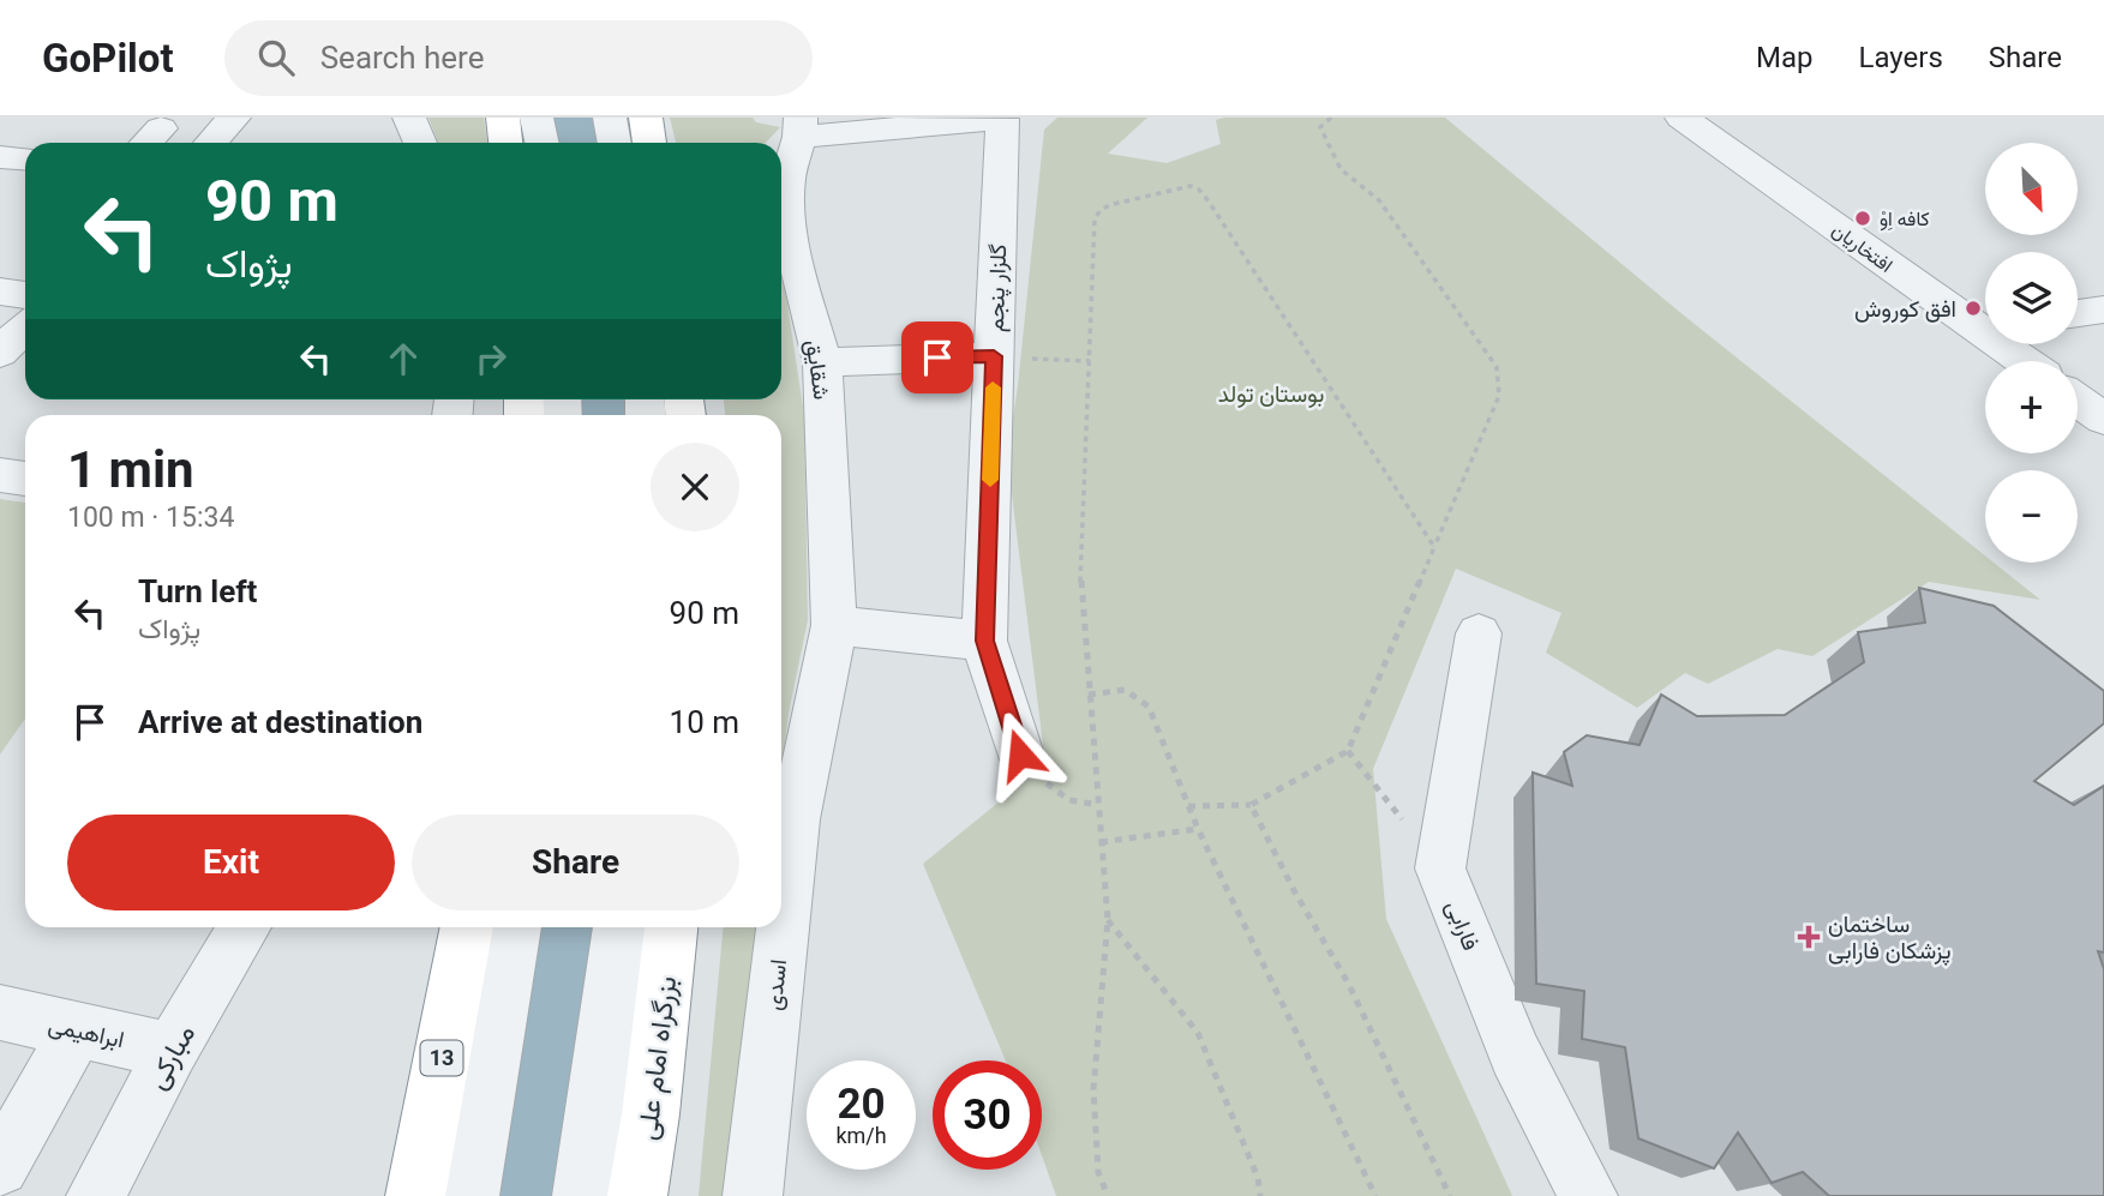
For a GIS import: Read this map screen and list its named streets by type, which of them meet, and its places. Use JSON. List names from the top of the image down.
{
  "streets": {
    "highway": ["13", "بزرگراه امام علی"],
    "street": [
      "افتخاریان",
      "گلزار پنجم",
      "شقایق",
      "فارابی",
      "اسدی",
      "ابراهیمی",
      "مبارکی"
    ]
  },
  "crossings": [
    ["شقایق", "اسدی"],
    ["ابراهیمی", "مبارکی"]
  ],
  "parks": ["بوستان تولد"],
  "places": {
    "other": ["کافه اِوْ", "افق کوروش"],
    "health": ["ساختمان پزشکان فارابی"]
  },
  "north": "bottom right",
  "page": {
    "header": "GoPilot",
    "search": "Search here",
    "nav": ["Map", "Layers", "Share"],
    "map_buttons": ["+", "−"],
    "turn": ["90 m", "پژواک"],
    "heading": ["1 min", "100 m · 15:34"],
    "list": [
      {
        "name": "Turn left",
        "note": "پژواک",
        "value": "90 m"
      },
      {
        "name": "Arrive at destination",
        "value": "10 m"
      }
    ],
    "buttons": ["Exit", "Share"],
    "speed": "20 km/h",
    "limit": "30"
  }
}
